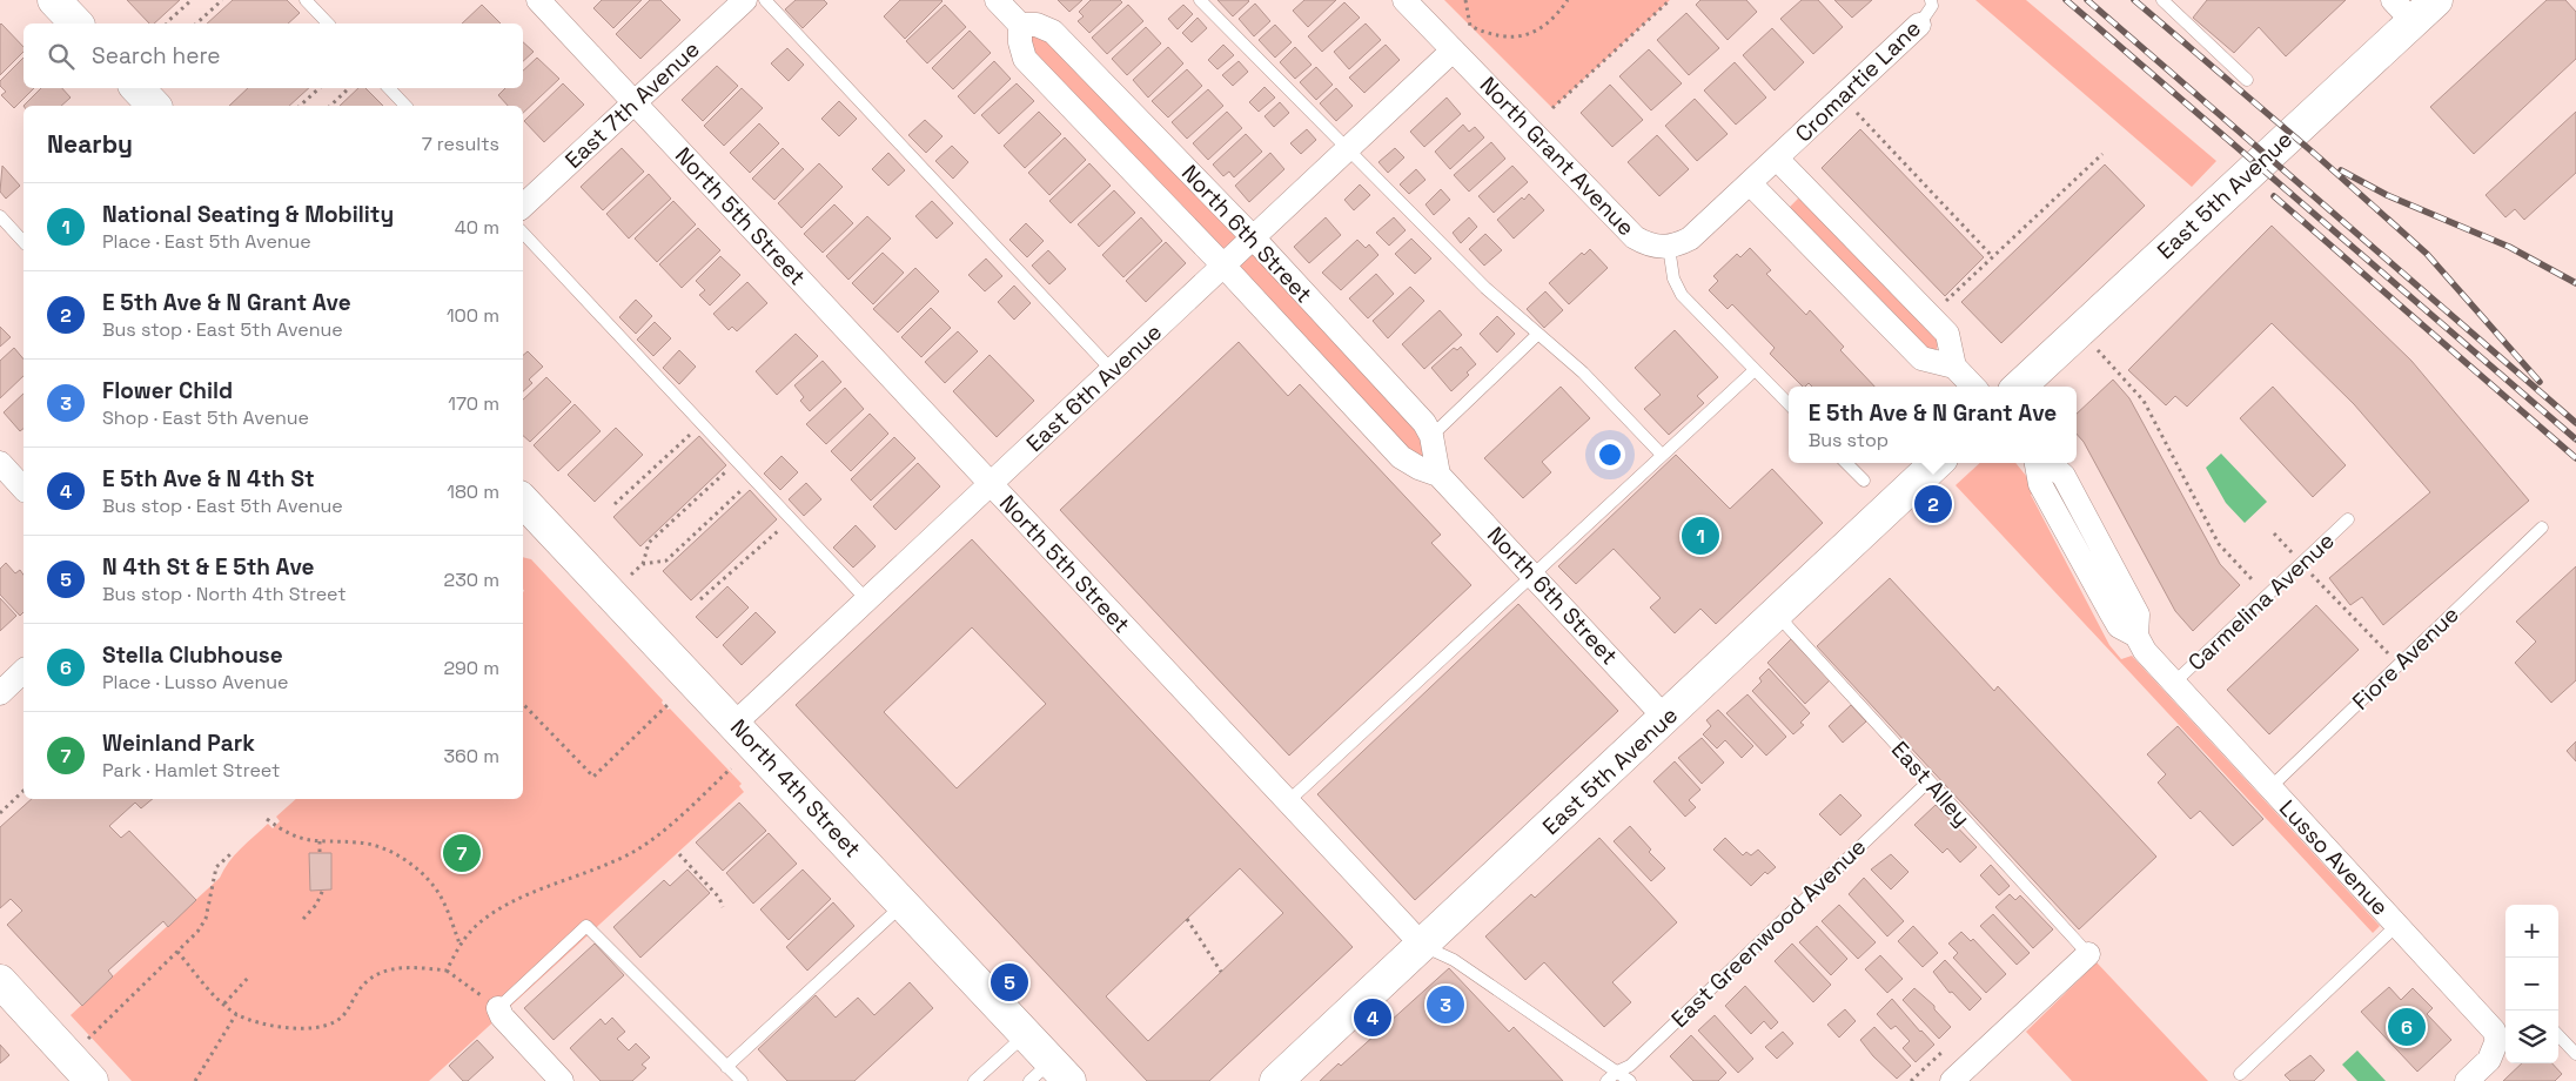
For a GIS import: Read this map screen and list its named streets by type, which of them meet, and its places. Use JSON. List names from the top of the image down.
{
  "streets": {
    "main road": ["East 5th Avenue", "North 4th Street"],
    "street": [
      "Cromartie Lane",
      "East 7th Avenue",
      "North Grant Avenue",
      "North 5th Street",
      "North 6th Street",
      "East 6th Avenue",
      "Lusso Avenue"
    ],
    "lane": [
      "Carmelina Avenue",
      "Fiore Avenue",
      "East Alley",
      "East Greenwood Avenue"
    ]
  },
  "crossings": [
    ["East 7th Avenue", "North 5th Street"],
    ["North Grant Avenue", "East 6th Avenue"],
    ["East 5th Avenue", "North 5th Street"],
    ["East 5th Avenue", "North 6th Street"],
    ["East 5th Avenue", "East Alley"],
    ["North 5th Street", "East 6th Avenue"],
    ["North 5th Street", "East Greenwood Avenue"],
    ["North 6th Street", "East 6th Avenue"],
    ["East 6th Avenue", "North 4th Street"],
    ["Carmelina Avenue", "Lusso Avenue"],
    ["Fiore Avenue", "Lusso Avenue"],
    ["East Alley", "East Greenwood Avenue"]
  ],
  "page": {
    "search": "Search here",
    "heading": ["Nearby", "7 results"],
    "list": [
      {
        "mark": "1",
        "name": "National Seating & Mobility",
        "note": "Place · East 5th Avenue",
        "value": "40 m"
      },
      {
        "mark": "2",
        "name": "E 5th Ave & N Grant Ave",
        "note": "Bus stop · East 5th Avenue",
        "value": "100 m"
      },
      {
        "mark": "3",
        "name": "Flower Child",
        "note": "Shop · East 5th Avenue",
        "value": "170 m"
      },
      {
        "mark": "4",
        "name": "E 5th Ave & N 4th St",
        "note": "Bus stop · East 5th Avenue",
        "value": "180 m"
      },
      {
        "mark": "5",
        "name": "N 4th St & E 5th Ave",
        "note": "Bus stop · North 4th Street",
        "value": "230 m"
      },
      {
        "mark": "6",
        "name": "Stella Clubhouse",
        "note": "Place · Lusso Avenue",
        "value": "290 m"
      },
      {
        "mark": "7",
        "name": "Weinland Park",
        "note": "Park · Hamlet Street",
        "value": "360 m"
      }
    ],
    "popup": ["E 5th Ave & N Grant Ave", "Bus stop"],
    "pins": [
      "2",
      "1",
      "7",
      "5",
      "3",
      "4",
      "6"
    ],
    "map_buttons": ["+", "−"]
  }
}
